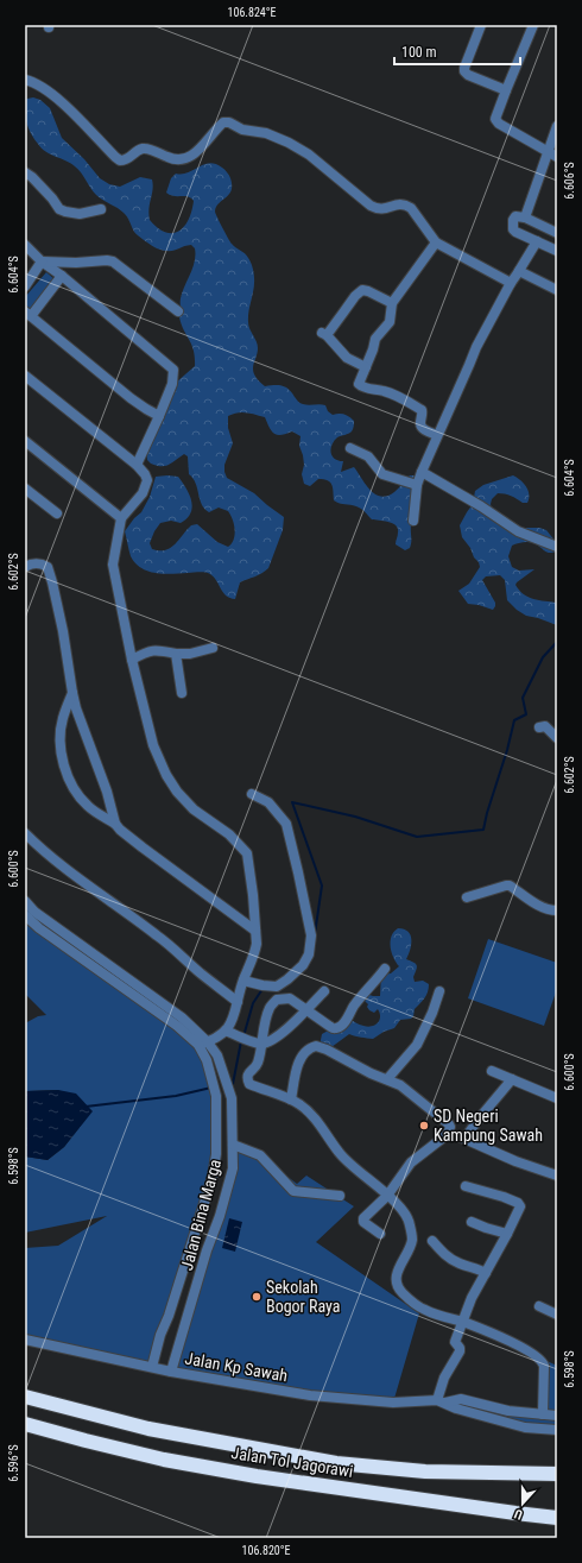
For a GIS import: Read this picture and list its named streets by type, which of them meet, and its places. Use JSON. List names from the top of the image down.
{
  "streets": {
    "highway": ["Jalan Tol Jagorawi"],
    "street": ["Jalan Bina Marga", "Jalan Kp Sawah"]
  },
  "crossings": [
    ["Jalan Bina Marga", "Jalan Kp Sawah"]
  ],
  "places": ["SD Negeri Kampung Sawah", "Sekolah Bogor Raya"],
  "scale_bar": "100 m",
  "north": "bottom",
  "coordinates": [
    "106.824°E",
    "6.606°S",
    "6.604°S",
    "6.602°S",
    "6.600°S",
    "6.598°S",
    "6.596°S",
    "106.820°E"
  ]
}
